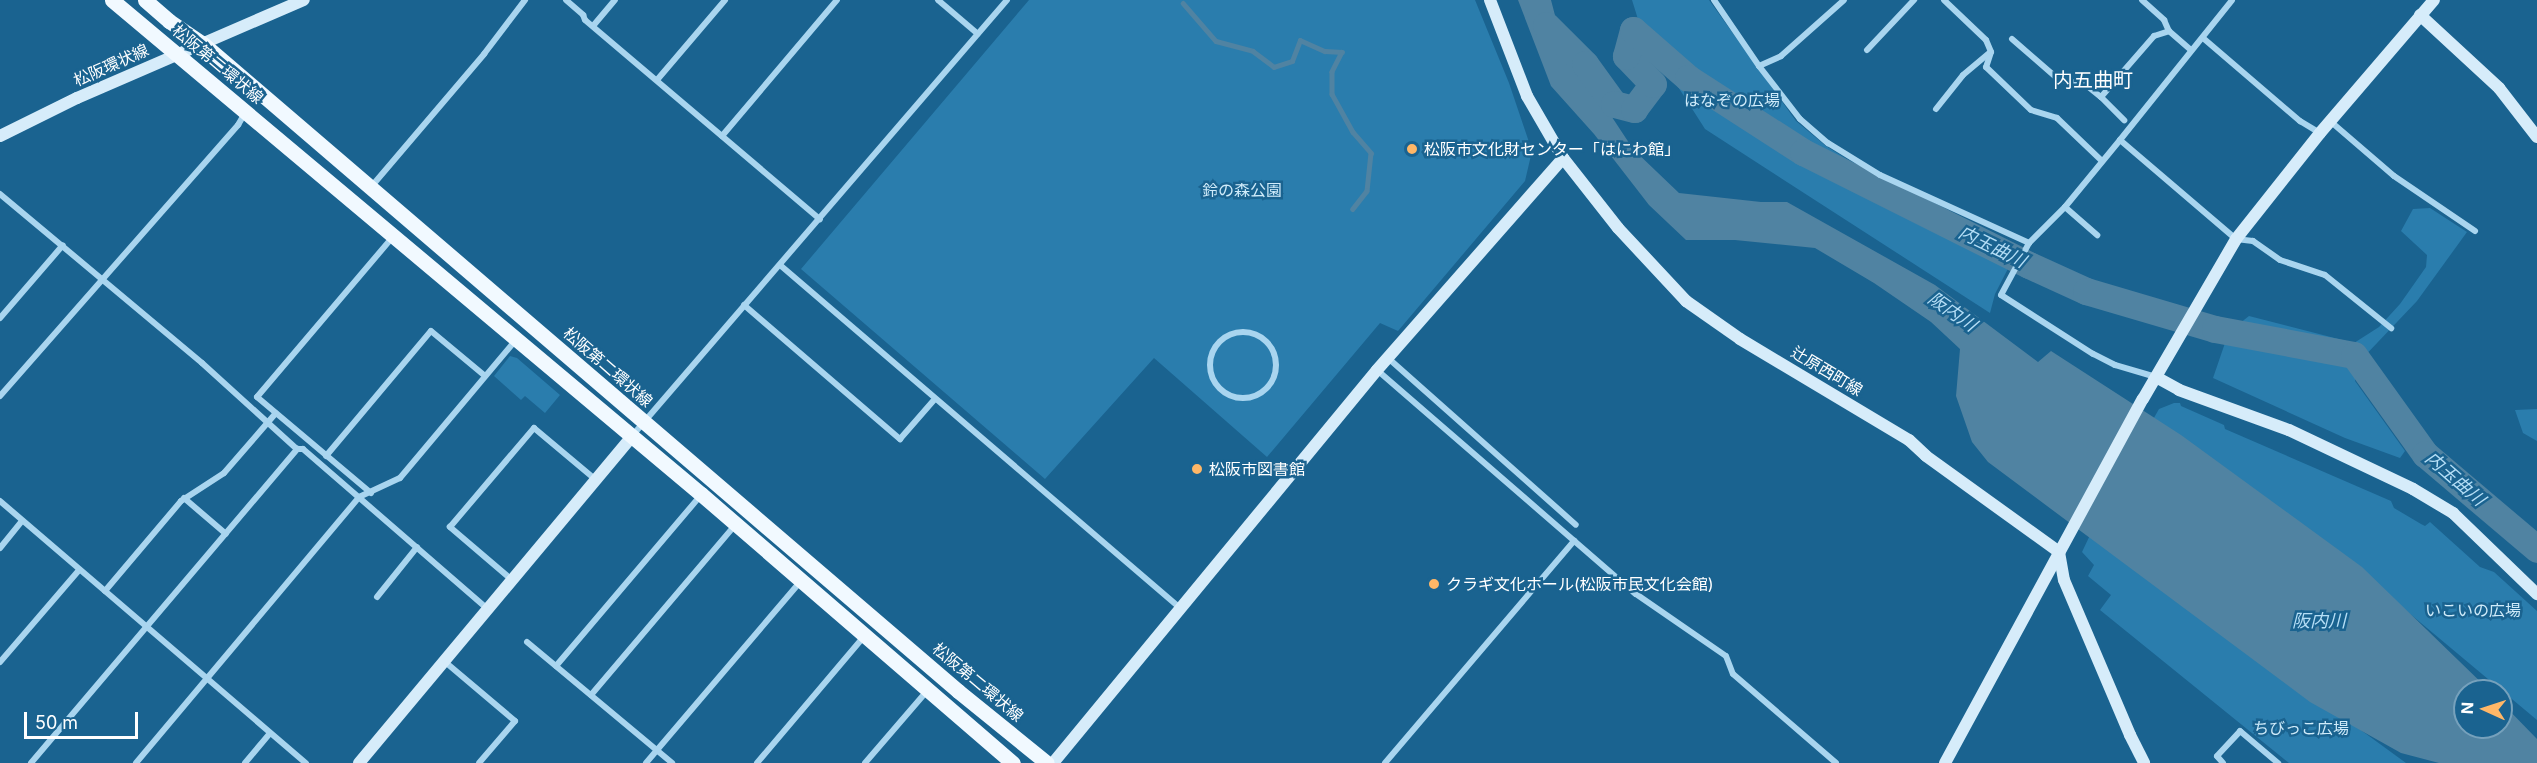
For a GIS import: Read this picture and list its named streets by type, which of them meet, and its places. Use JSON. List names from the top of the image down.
{
  "streets": {
    "main road": ["松阪第二環状線"],
    "street": ["松阪環状線", "辻原西町線"]
  },
  "crossings": [
    ["松阪第二環状線", "松阪環状線"]
  ],
  "districts": ["内五曲町"],
  "water": ["内玉曲川", "阪内川"],
  "parks": [
    "はなぞの広場",
    "鈴の森公園",
    "いこいの広場",
    "ちびっこ広場"
  ],
  "places": ["松阪市文化財センター「はにわ館」", "松阪市図書館", "クラギ文化ホール(松阪市民文化会館)"],
  "scale_bar": "50 m",
  "north": "left"
}
